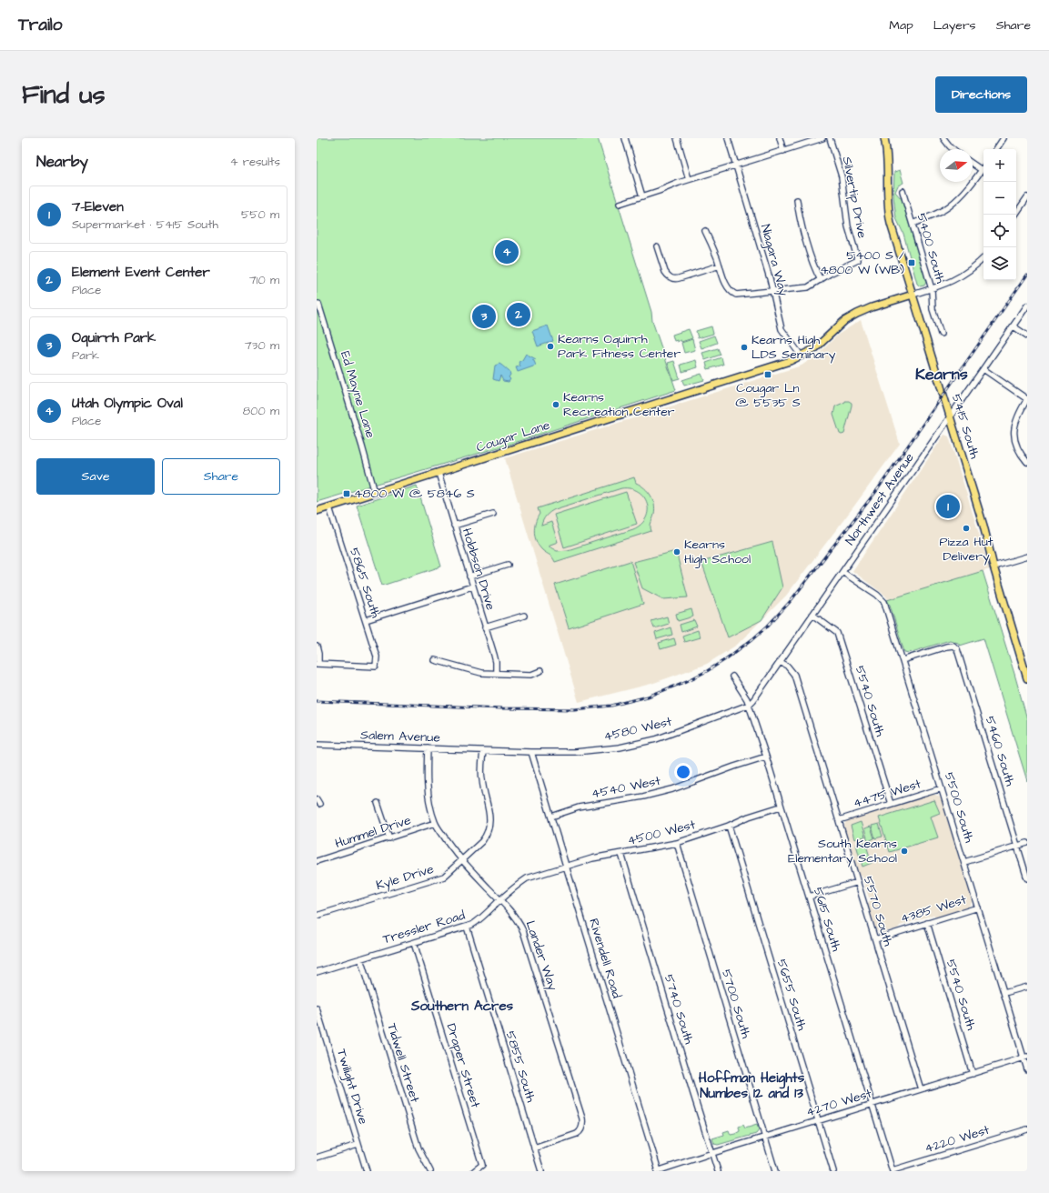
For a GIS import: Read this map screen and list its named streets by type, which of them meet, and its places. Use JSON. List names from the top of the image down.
{
  "streets": {
    "main road": ["5415 South", "Cougar Lane"],
    "street": [
      "Silvertip Drive",
      "5400 South",
      "Niagara Way",
      "Ed Mayne Lane",
      "Northwest Avenue",
      "Hobbson Drive",
      "5865 South",
      "5540 South",
      "4580 West",
      "Salem Avenue",
      "5460 South",
      "4540 West",
      "4475 West",
      "5500 South",
      "Hummel Drive",
      "4500 West",
      "Kyle Drive",
      "4385 West",
      "5570 South",
      "5615 South",
      "Tressler Road",
      "Lander Way",
      "Rivendell Road",
      "5655 South",
      "5700 South",
      "5740 South",
      "Tidwell Street",
      "Draper Street",
      "5855 South",
      "Twilight Drive",
      "4270 West",
      "4220 West"
    ]
  },
  "crossings": [
    ["Niagara Way", "Cougar Lane"],
    ["Ed Mayne Lane", "Cougar Lane"],
    ["5415 South", "Cougar Lane"],
    ["5415 South", "Northwest Avenue"],
    ["Cougar Lane", "Hobbson Drive"],
    ["Cougar Lane", "5865 South"],
    ["Northwest Avenue", "5540 South"],
    ["Northwest Avenue", "4580 West"],
    ["Northwest Avenue", "5500 South"],
    ["Northwest Avenue", "5570 South"],
    ["Northwest Avenue", "5615 South"],
    ["5540 South", "4475 West"],
    ["5540 South", "4385 West"],
    ["5540 South", "4270 West"],
    ["4580 West", "Salem Avenue"],
    ["4580 West", "Kyle Drive"],
    ["4580 West", "5615 South"],
    ["4580 West", "Rivendell Road"],
    ["Salem Avenue", "Kyle Drive"],
    ["Salem Avenue", "Lander Way"],
    ["5460 South", "5500 South"],
    ["4540 West", "5615 South"],
    ["4540 West", "Rivendell Road"],
    ["4475 West", "5500 South"],
    ["4475 West", "5570 South"],
    ["5500 South", "4385 West"],
    ["5500 South", "4270 West"],
    ["Hummel Drive", "Lander Way"],
    ["4500 West", "5615 South"],
    ["4500 West", "Tressler Road"],
    ["4500 West", "Rivendell Road"],
    ["4500 West", "5655 South"],
    ["4500 West", "5700 South"],
    ["4500 West", "5740 South"],
    ["Kyle Drive", "Lander Way"],
    ["4385 West", "5570 South"],
    ["5570 South", "4270 West"],
    ["5615 South", "4270 West"],
    ["5615 South", "4220 West"],
    ["Tressler Road", "Lander Way"],
    ["Tressler Road", "Rivendell Road"],
    ["Tressler Road", "Tidwell Street"],
    ["Tressler Road", "Draper Street"],
    ["Tressler Road", "5855 South"],
    ["Lander Way", "5855 South"],
    ["Rivendell Road", "4270 West"],
    ["5655 South", "4270 West"],
    ["5700 South", "4270 West"],
    ["5740 South", "4270 West"]
  ],
  "districts": ["Kearns", "Southern Acres", "Hoffman Heights Numbes 12 and 13"],
  "places": {
    "transit": ["5400 S / 4800 W (WB)", "Cougar Ln @ 5535 S", "4800 W @ 5846 S"],
    "other": [
      "Kearns Oquirrh Park Fitness Center",
      "Kearns High LDS Seminary",
      "Kearns Recreation Center",
      "Pizza Hut Delivery",
      "Kearns High School",
      "South Kearns Elementary School"
    ]
  },
  "north": "right",
  "page": {
    "header": "Trailo",
    "nav": ["Map", "Layers", "Share"],
    "buttons": [
      "Directions",
      ["Save", "Share"]
    ],
    "title": "Find us",
    "heading": ["Nearby", "4 results"],
    "map_buttons": ["+", "−"],
    "list": [
      {
        "mark": "1",
        "name": "7-Eleven",
        "note": "Supermarket · 5415 South",
        "value": "550 m"
      },
      {
        "mark": "2",
        "name": "Element Event Center",
        "note": "Place",
        "value": "710 m"
      },
      {
        "mark": "3",
        "name": "Oquirrh Park",
        "note": "Park",
        "value": "730 m"
      },
      {
        "mark": "4",
        "name": "Utah Olympic Oval",
        "note": "Place",
        "value": "800 m"
      }
    ],
    "pins": [
      "4",
      "2",
      "3",
      "1"
    ]
  }
}
